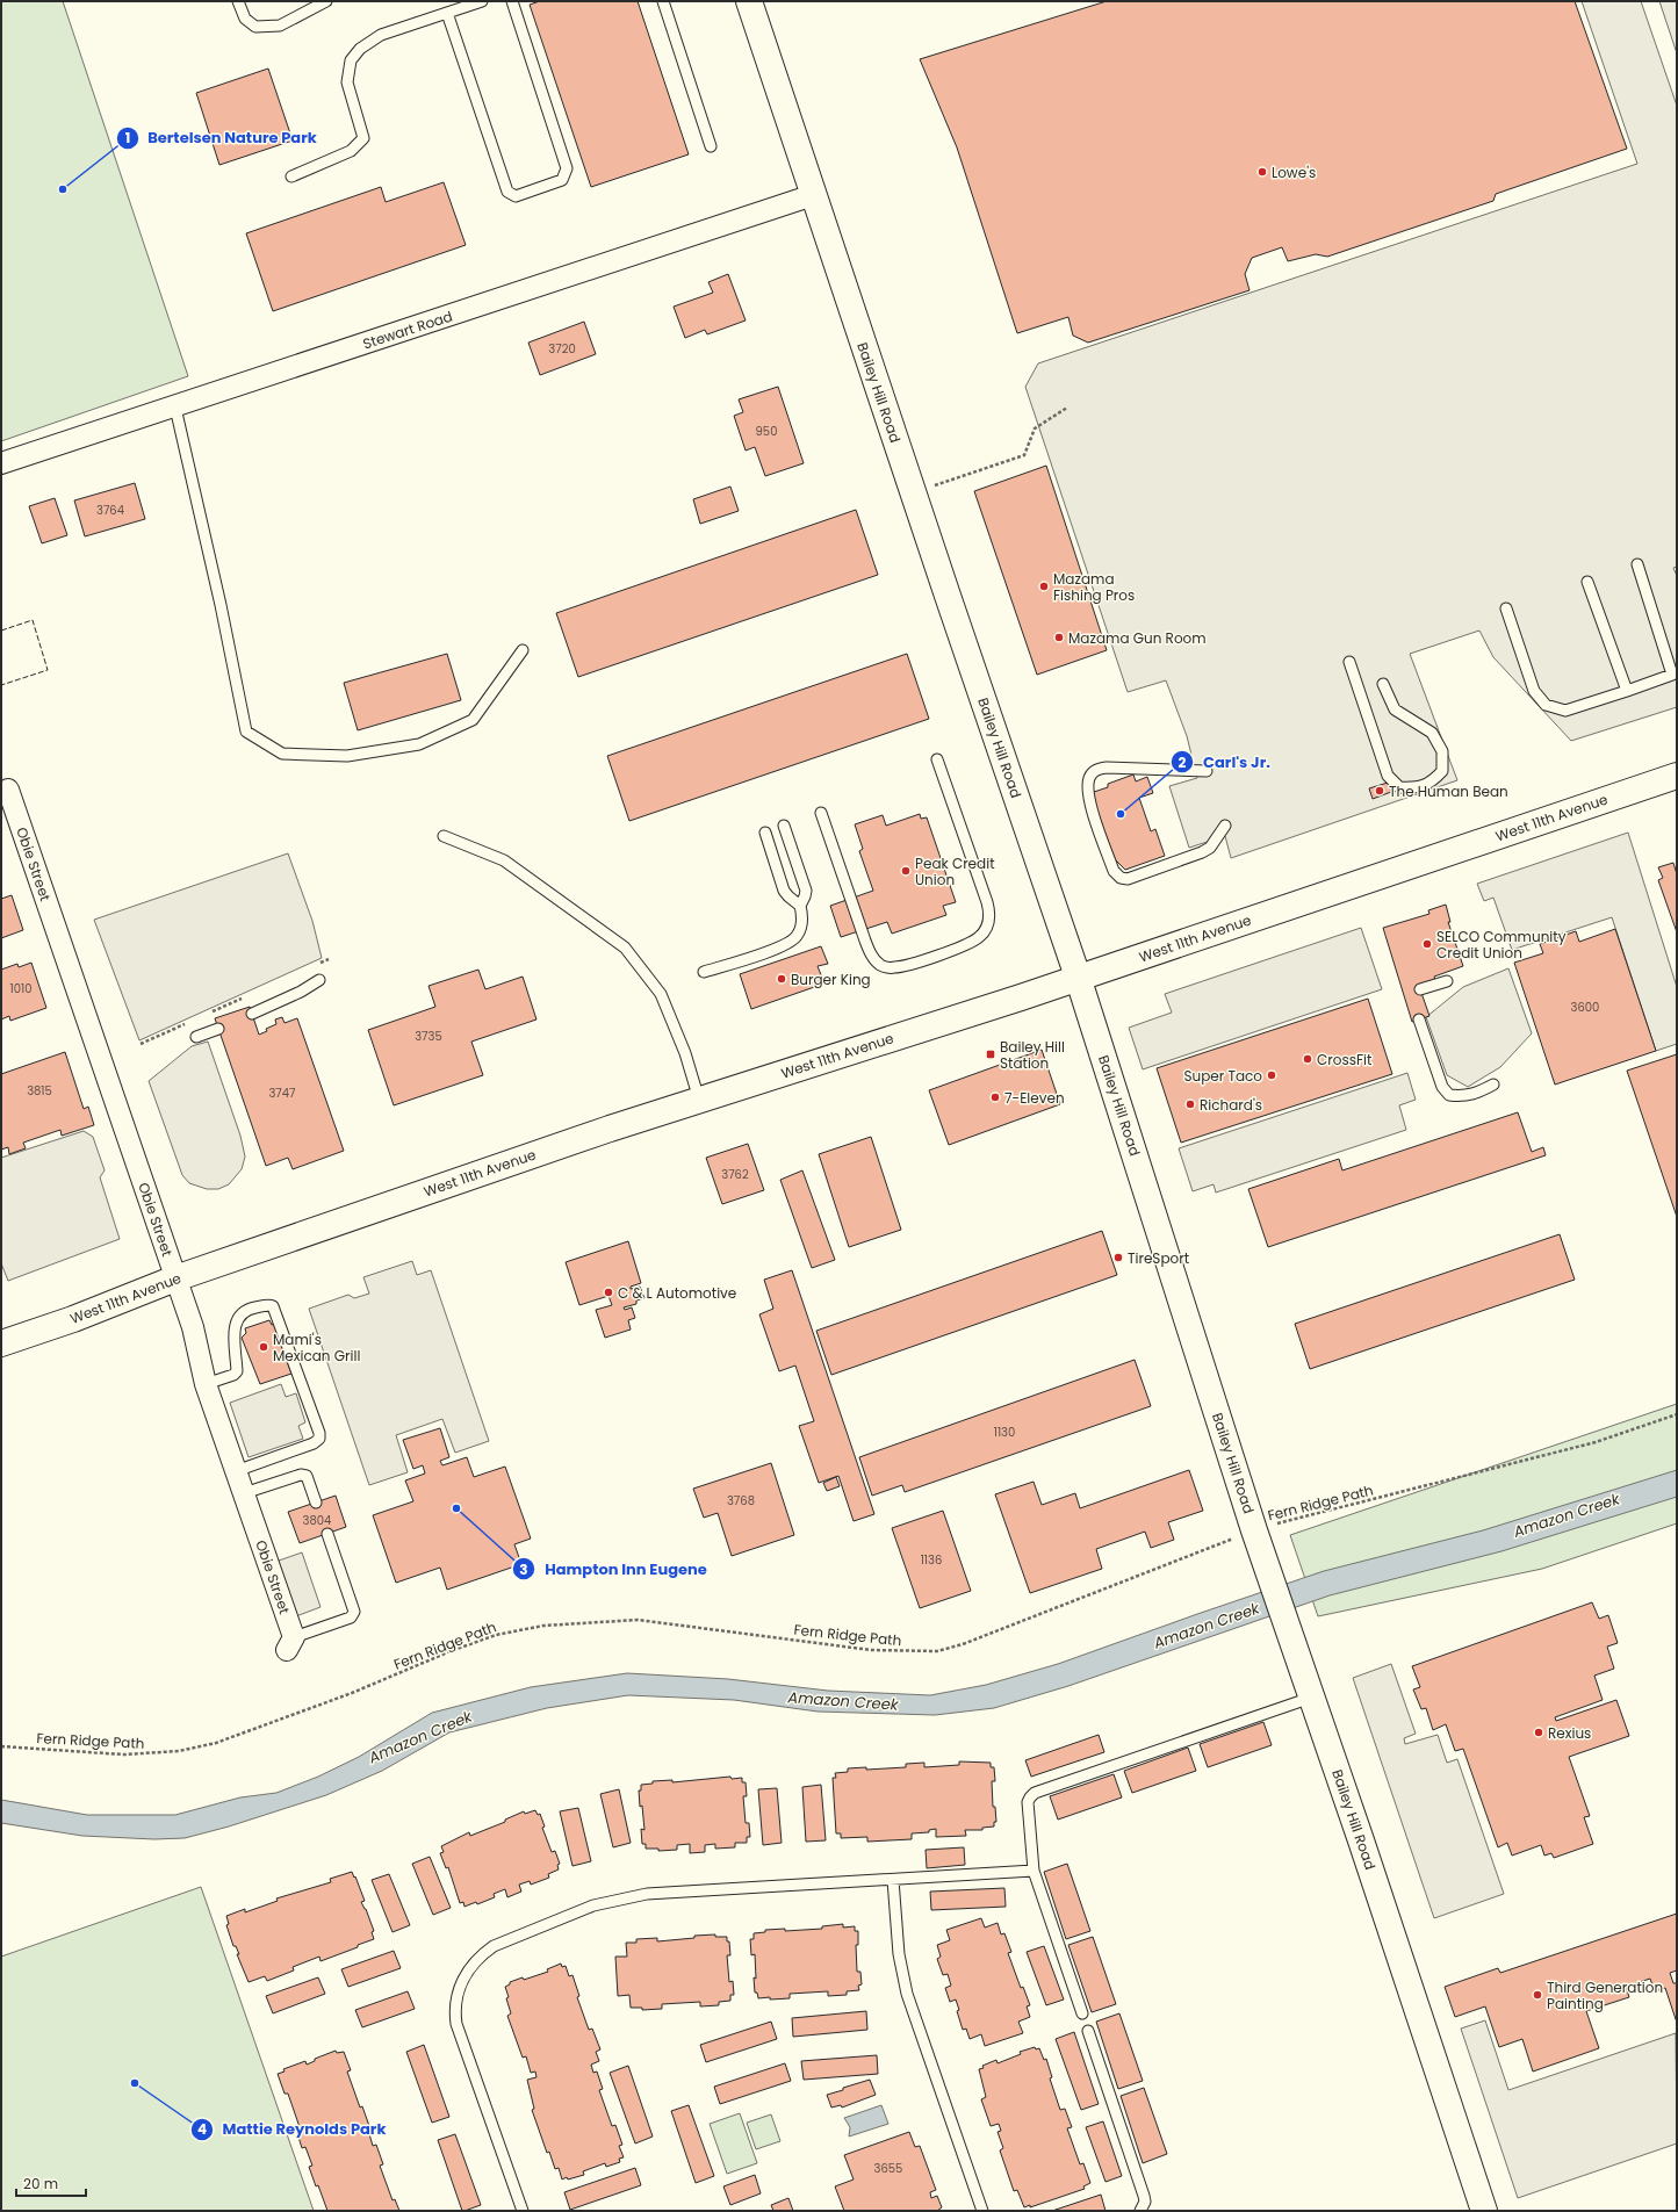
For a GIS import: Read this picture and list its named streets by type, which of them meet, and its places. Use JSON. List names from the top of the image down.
{
  "streets": {
    "main road": ["Bailey Hill Road", "West 11th Avenue"],
    "street": ["Stewart Road", "Obie Street"],
    "path": ["Fern Ridge Path"]
  },
  "crossings": [
    ["Stewart Road", "Bailey Hill Road"],
    ["Bailey Hill Road", "West 11th Avenue"],
    ["Bailey Hill Road", "Fern Ridge Path"],
    ["West 11th Avenue", "Obie Street"]
  ],
  "water": ["Amazon Creek"],
  "places": {
    "other": [
      "Lowe's",
      "Bertelsen Nature Park",
      "Mazama Fishing Pros",
      "Mazama Gun Room",
      "The Human Bean",
      "Carl's Jr.",
      "Peak Credit Union",
      "SELCO Community Credit Union",
      "Burger King",
      "CrossFit",
      "Super Taco",
      "7-Eleven",
      "Richard's",
      "TireSport",
      "C & L Automotive",
      "Mami's Mexican Grill",
      "Hampton Inn Eugene",
      "Rexius",
      "Third Generation Painting",
      "Mattie Reynolds Park"
    ],
    "transit": ["Bailey Hill Station"]
  },
  "house_numbers": [
    "3720",
    "950",
    "3764",
    "1010",
    "3600",
    "3735",
    "3815",
    "3747",
    "3762",
    "1130",
    "3768",
    "3804",
    "1136",
    "3655"
  ],
  "scale_bar": "20 m"
}
